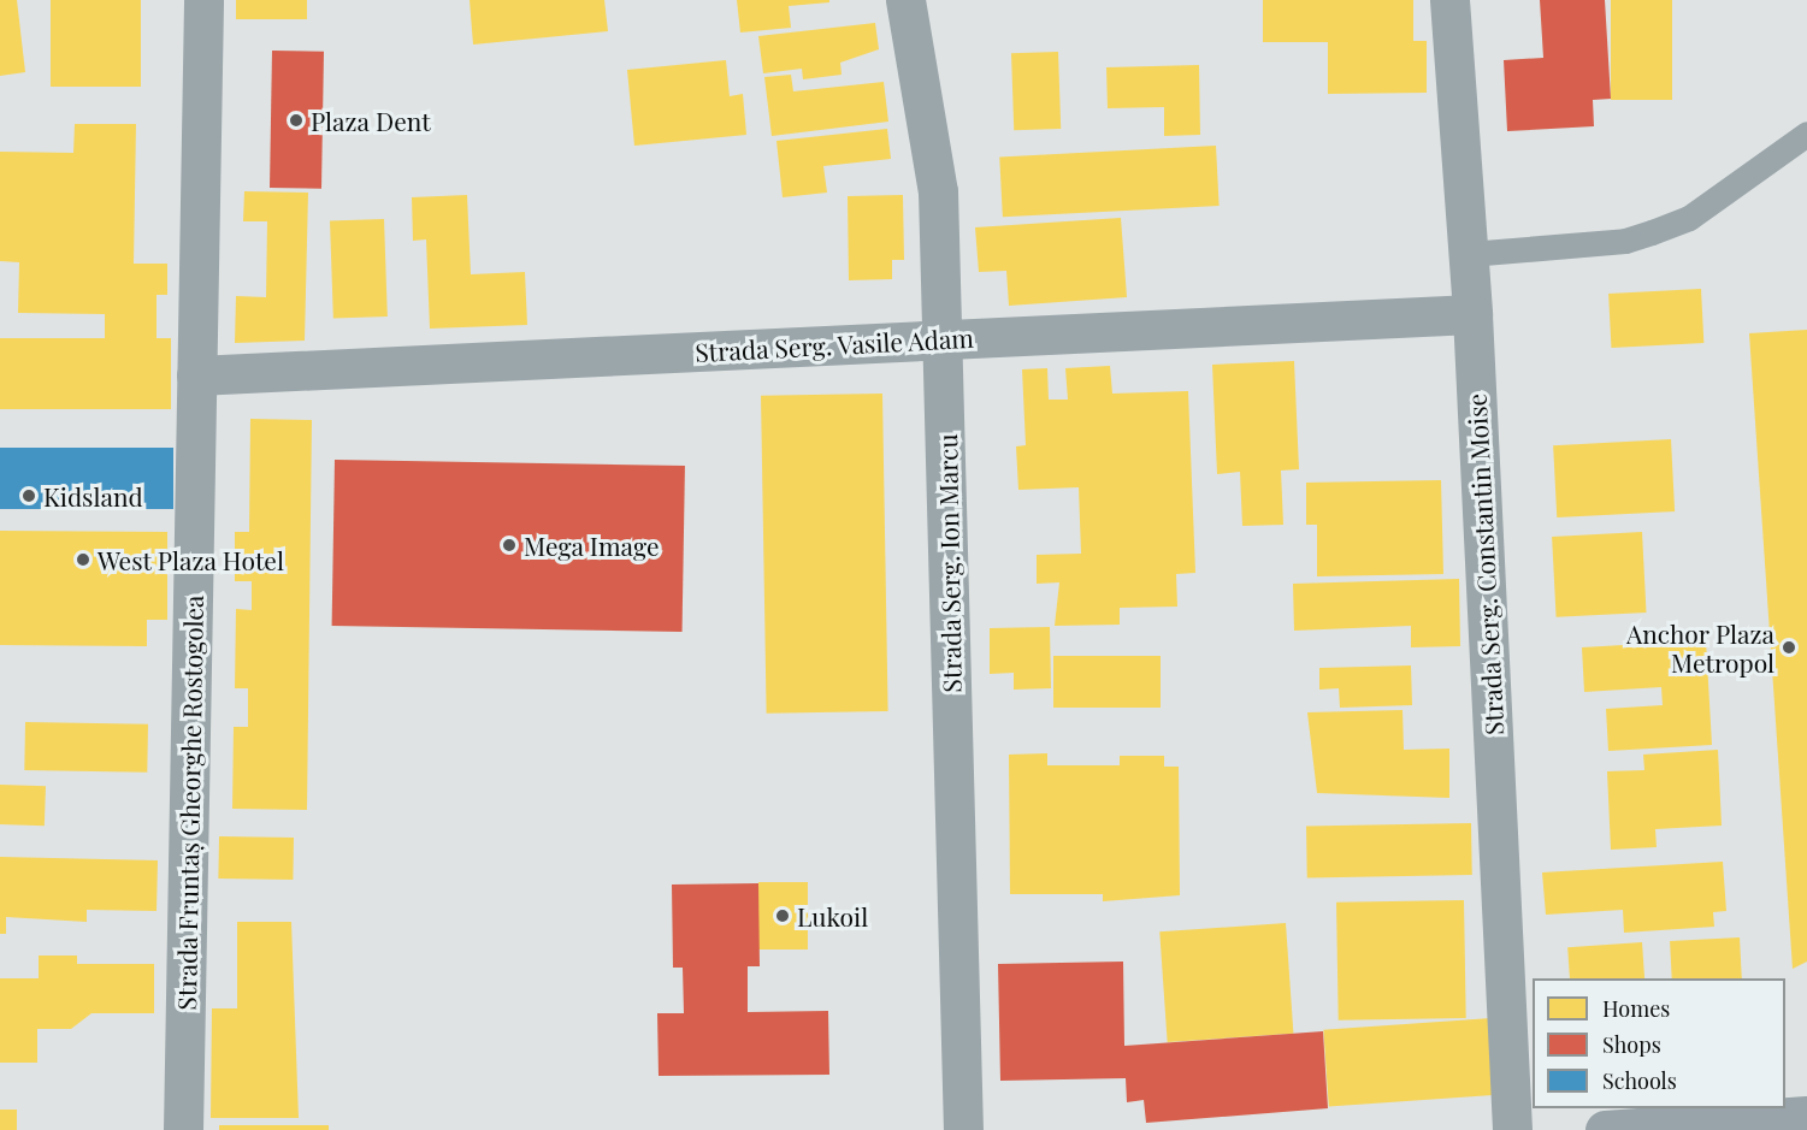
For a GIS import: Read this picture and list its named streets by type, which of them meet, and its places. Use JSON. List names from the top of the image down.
{
  "streets": {
    "street": [
      "Strada Serg. Vasile Adam",
      "Strada Serg. Ion Marcu",
      "Strada Serg. Constantin Moise",
      "Strada Fruntaș Gheorghe Rostogolea"
    ]
  },
  "crossings": [
    ["Strada Serg. Vasile Adam", "Strada Serg. Ion Marcu"],
    ["Strada Serg. Vasile Adam", "Strada Serg. Constantin Moise"],
    ["Strada Serg. Vasile Adam", "Strada Fruntaș Gheorghe Rostogolea"]
  ],
  "places": [
    "Plaza Dent",
    "Kidsland",
    "Mega Image",
    "West Plaza Hotel",
    "Anchor Plaza Metropol",
    "Lukoil"
  ],
  "legend": ["Homes", "Shops", "Schools"]
}
